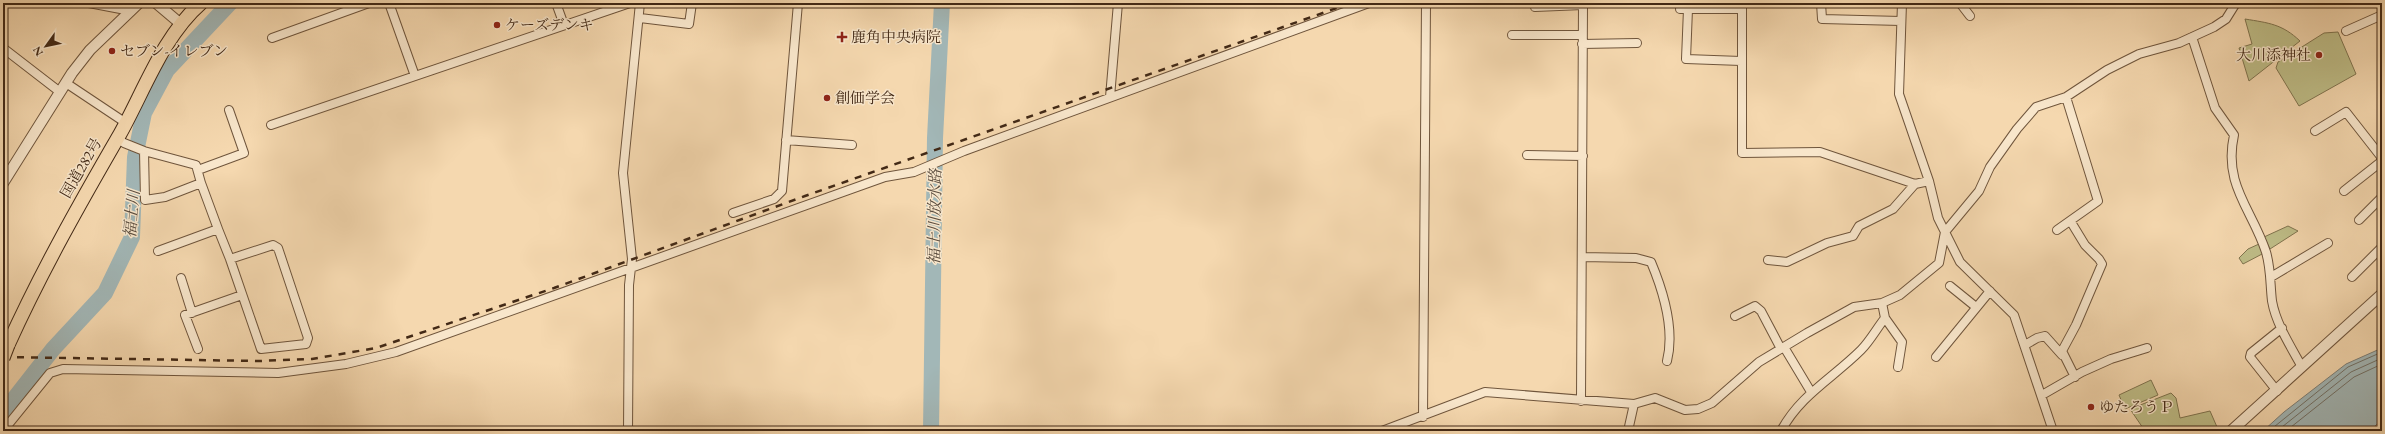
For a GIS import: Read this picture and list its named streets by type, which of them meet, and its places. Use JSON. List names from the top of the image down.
{
  "streets": {
    "highway": ["国道282号"]
  },
  "water": ["福士川", "福士川放水路"],
  "places": {
    "other": [
      "ケーズデンキ",
      "セブン-イレブン",
      "大川添神社",
      "創価学会",
      "ゆたろうＰ"
    ],
    "health": ["鹿角中央病院"]
  },
  "north": "bottom left"
}
